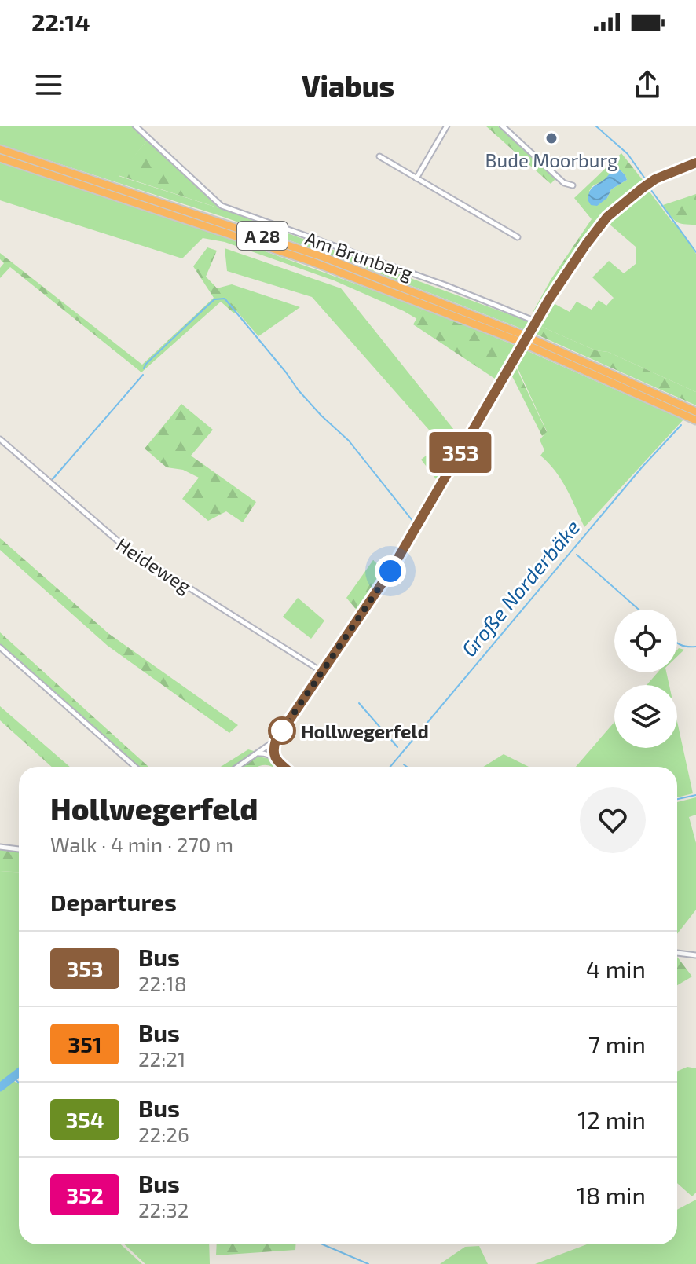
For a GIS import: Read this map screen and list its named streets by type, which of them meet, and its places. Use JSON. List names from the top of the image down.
{
  "streets": {
    "highway": ["A 28"],
    "street": ["Am Brunbarg", "Heideweg"]
  },
  "water": ["Große Norderbäke"],
  "places": ["Bude Moorburg", "Hollwegerfeld"],
  "lines": ["bus line 353"],
  "page": {
    "status": "22:14",
    "header": "Viabus",
    "on_map": "353",
    "heading": [
      ["Hollwegerfeld", "Walk · 4 min · 270 m"],
      "Departures"
    ],
    "list": [
      {
        "mark": "353",
        "name": "Bus",
        "note": "22:18",
        "value": "4 min"
      },
      {
        "mark": "351",
        "name": "Bus",
        "note": "22:21",
        "value": "7 min"
      },
      {
        "mark": "354",
        "name": "Bus",
        "note": "22:26",
        "value": "12 min"
      },
      {
        "mark": "352",
        "name": "Bus",
        "note": "22:32",
        "value": "18 min"
      }
    ]
  }
}
